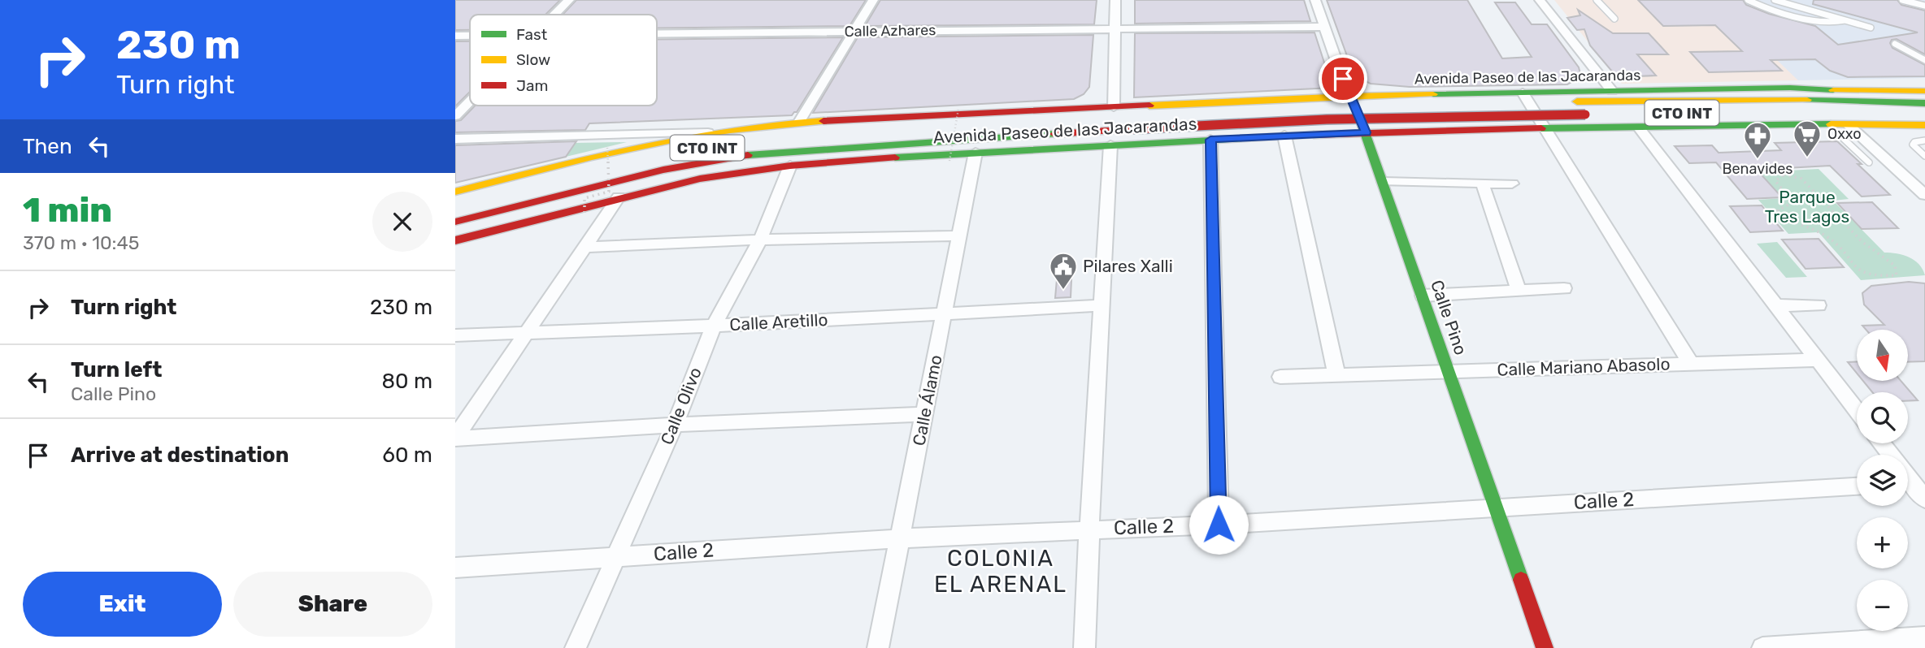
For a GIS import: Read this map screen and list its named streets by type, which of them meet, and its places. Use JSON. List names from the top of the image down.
{
  "streets": {
    "main road": ["Avenida Paseo de las Jacarandas", "CTO INT", "Calle Pino"],
    "street": [
      "Calle Azhares",
      "Calle Aretillo",
      "Calle Mariano Abasolo",
      "Calle Álamo",
      "Calle Olivo",
      "Calle 2"
    ]
  },
  "crossings": [
    ["Calle Azhares", "Calle Pino"],
    ["Avenida Paseo de las Jacarandas", "Calle Pino"],
    ["Avenida Paseo de las Jacarandas", "Calle Álamo"],
    ["Avenida Paseo de las Jacarandas", "Calle Olivo"],
    ["Calle Pino", "Calle Mariano Abasolo"],
    ["Calle Pino", "Calle 2"],
    ["Calle Aretillo", "Calle Álamo"],
    ["Calle Aretillo", "Calle Olivo"],
    ["Calle Álamo", "Calle 2"],
    ["Calle Olivo", "Calle 2"]
  ],
  "districts": ["COLONIA EL ARENAL"],
  "parks": ["Parque Tres Lagos"],
  "places": {
    "supermarket": ["Oxxo"],
    "pharmacy": ["Benavides"],
    "public building": ["Pilares Xalli"]
  },
  "legend": ["Fast", "Slow", "Jam"],
  "north": "bottom",
  "page": {
    "turn": ["230 m", "Turn right"],
    "then": "Then",
    "heading": ["1 min", "370 m · 10:45"],
    "list": [
      {
        "name": "Turn right",
        "value": "230 m"
      },
      {
        "name": "Turn left",
        "note": "Calle Pino",
        "value": "80 m"
      },
      {
        "name": "Arrive at destination",
        "value": "60 m"
      }
    ],
    "map_buttons": ["+", "−"],
    "buttons": ["Exit", "Share"]
  }
}
